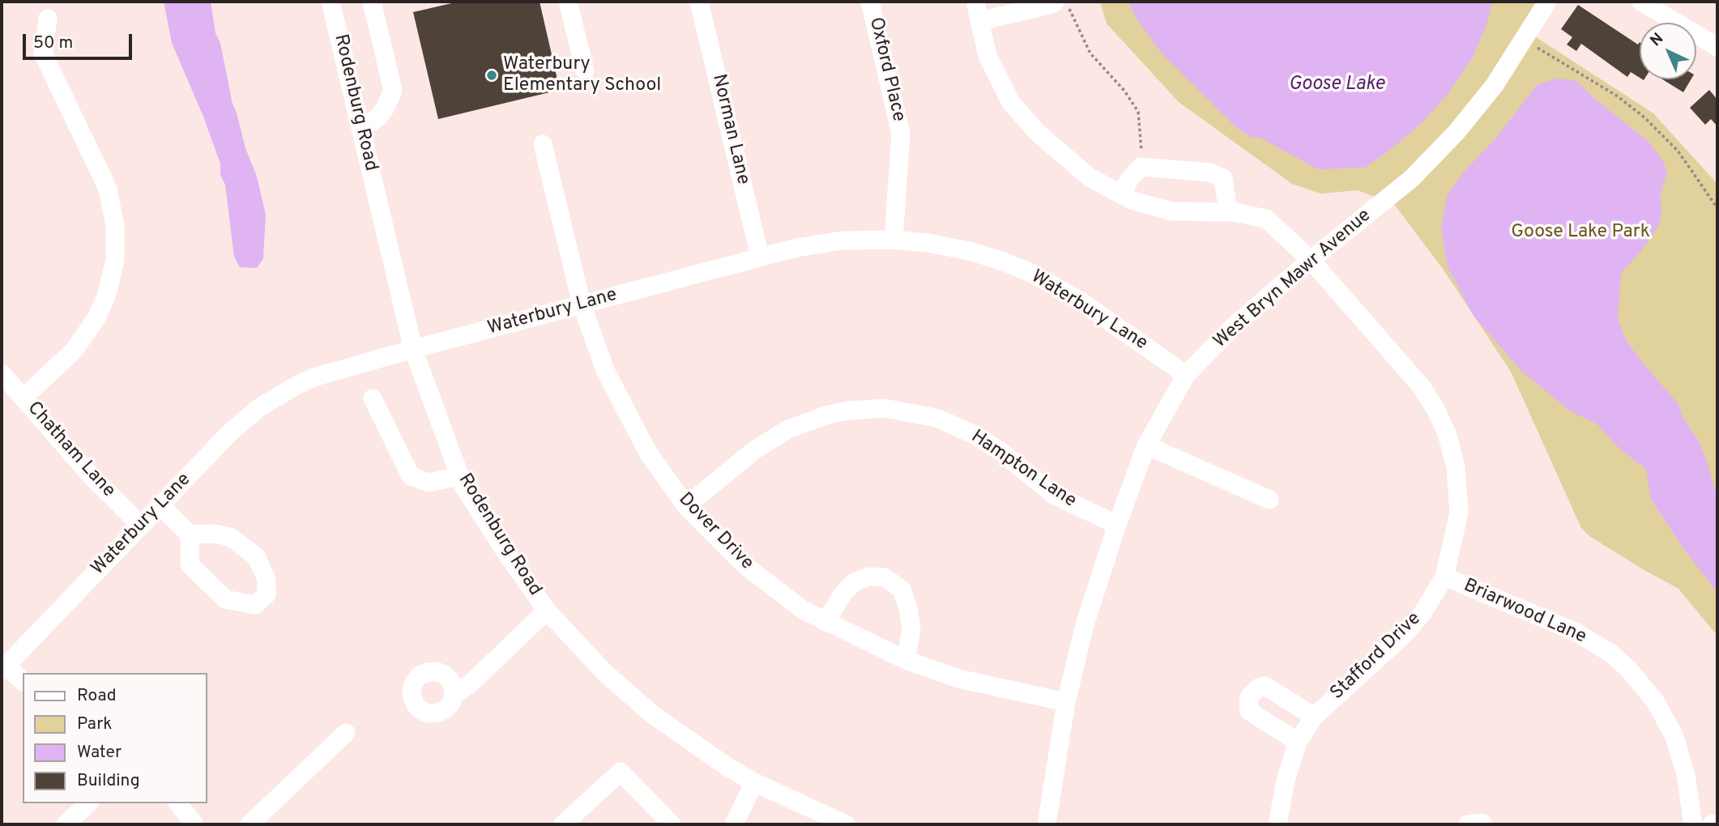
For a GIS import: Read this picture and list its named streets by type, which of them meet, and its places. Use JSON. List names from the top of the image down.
{
  "streets": {
    "street": [
      "Oxford Place",
      "Rodenburg Road",
      "Norman Lane",
      "West Bryn Mawr Avenue",
      "Waterbury Lane",
      "Chatham Lane",
      "Hampton Lane",
      "Dover Drive",
      "Briarwood Lane",
      "Stafford Drive"
    ]
  },
  "crossings": [
    ["Oxford Place", "Waterbury Lane"],
    ["Rodenburg Road", "Waterbury Lane"],
    ["Norman Lane", "Waterbury Lane"],
    ["West Bryn Mawr Avenue", "Waterbury Lane"],
    ["West Bryn Mawr Avenue", "Hampton Lane"],
    ["West Bryn Mawr Avenue", "Dover Drive"],
    ["West Bryn Mawr Avenue", "Stafford Drive"],
    ["Waterbury Lane", "Chatham Lane"],
    ["Waterbury Lane", "Dover Drive"],
    ["Hampton Lane", "Dover Drive"],
    ["Briarwood Lane", "Stafford Drive"]
  ],
  "water": ["Goose Lake"],
  "parks": ["Goose Lake Park"],
  "places": ["Waterbury Elementary School"],
  "legend": [
    "Road",
    "Park",
    "Water",
    "Building"
  ],
  "scale_bar": "50 m",
  "north": "top left"
}
